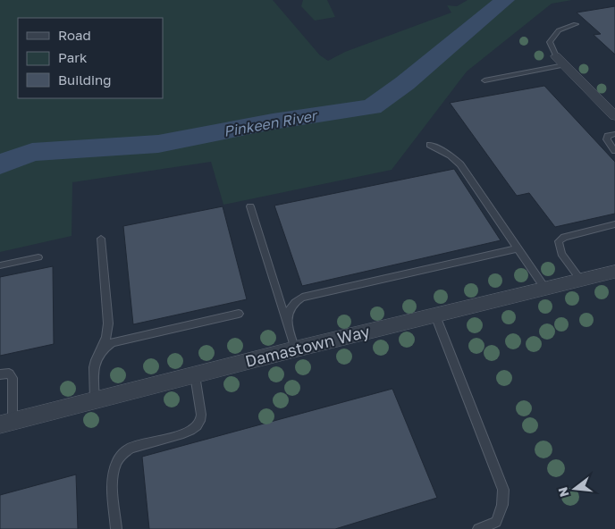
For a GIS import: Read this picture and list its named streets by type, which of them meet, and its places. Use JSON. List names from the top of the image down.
{
  "streets": {
    "street": ["Damastown Way"]
  },
  "water": ["Pinkeen River"],
  "legend": ["Road", "Park", "Building"],
  "north": "left"
}
